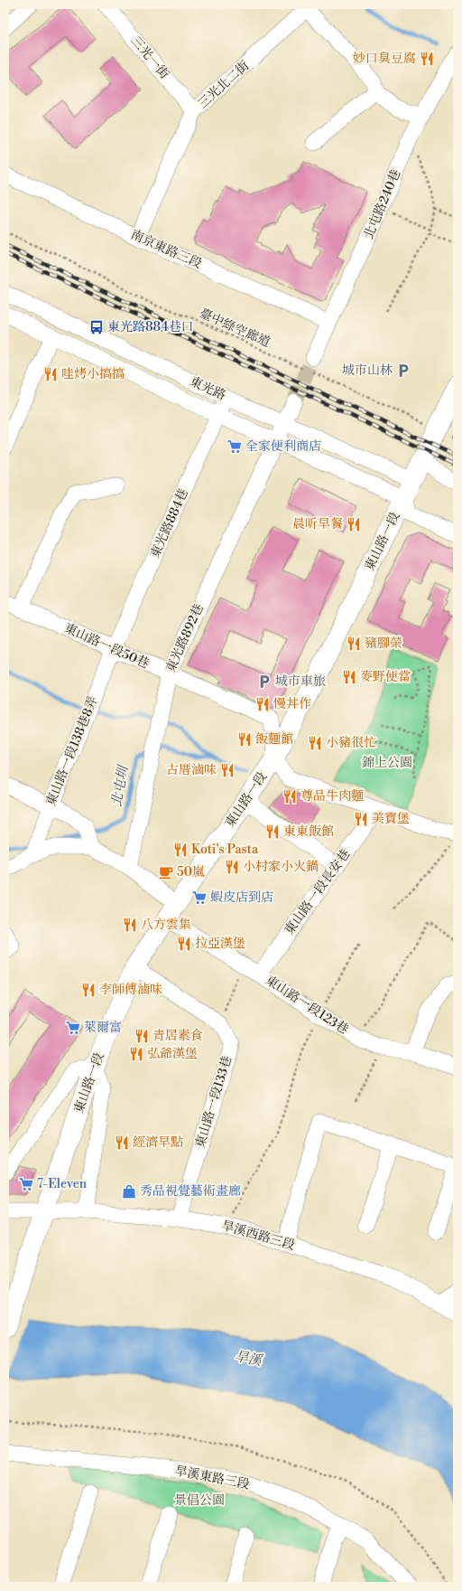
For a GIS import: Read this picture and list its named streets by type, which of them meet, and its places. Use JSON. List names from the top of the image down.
{
  "streets": {
    "main road": ["東山路一段"],
    "street": [
      "三光一街",
      "三光北二街",
      "北屯路240巷",
      "南京東路三段",
      "東光路",
      "東光路884巷",
      "東光路892巷",
      "東山路一段50巷",
      "東山路一段138巷8弄",
      "東山路一段長安巷",
      "東山路一段123巷",
      "東山路一段133巷",
      "旱溪西路三段",
      "旱溪東路三段"
    ],
    "path": ["臺中綠空廊道"]
  },
  "crossings": [
    ["三光一街", "三光北二街"],
    ["三光北二街", "南京東路三段"],
    ["北屯路240巷", "南京東路三段"],
    ["北屯路240巷", "臺中綠空廊道"],
    ["臺中綠空廊道", "東山路一段"],
    ["東光路", "東光路884巷"],
    ["東光路", "東山路一段"],
    ["東光路", "東光路892巷"],
    ["東光路884巷", "東山路一段50巷"],
    ["東光路884巷", "東山路一段138巷8弄"],
    ["東山路一段", "東山路一段50巷"],
    ["東山路一段", "東山路一段123巷"],
    ["東山路一段", "東山路一段133巷"],
    ["東山路一段", "旱溪西路三段"],
    ["東光路892巷", "東山路一段50巷"],
    ["東光路892巷", "東山路一段123巷"],
    ["東山路一段50巷", "東山路一段138巷8弄"],
    ["東山路一段長安巷", "東山路一段123巷"],
    ["東山路一段133巷", "旱溪西路三段"]
  ],
  "water": ["北屯圳", "旱溪"],
  "parks": ["錦上公園", "景倡公園"],
  "places": {
    "restaurant": [
      "妙口臭豆腐",
      "哇烤小搞搞",
      "晨昕早餐",
      "豬腳榮",
      "麥野便當",
      "慢丼作",
      "飯麵館",
      "小豬很忙",
      "古厝滷味",
      "尊品牛肉麵",
      "美寶堡",
      "東東飯館",
      "Koti's Pasta",
      "小村家小火鍋",
      "八方雲集",
      "拉亞漢堡",
      "李師傅滷味",
      "青居素食",
      "弘爺漢堡",
      "經濟早點"
    ],
    "bus stop": ["東光路884巷口"],
    "parking": ["城市山林", "城市車旅"],
    "supermarket": [
      "全家便利商店",
      "蝦皮店到店",
      "萊爾富",
      "7-Eleven"
    ],
    "cafe": ["50嵐"],
    "shop": ["秀品視覺藝術畫廊"]
  }
}
